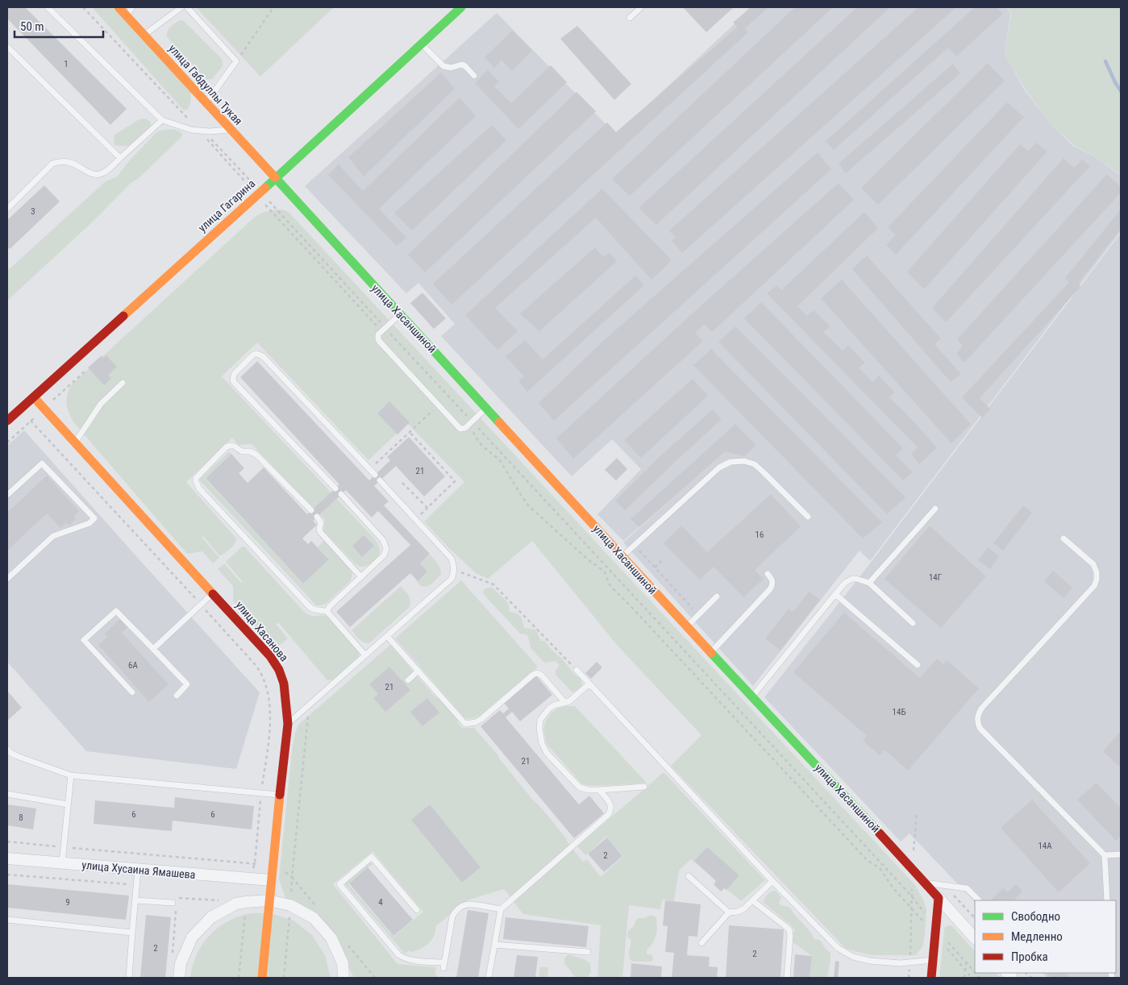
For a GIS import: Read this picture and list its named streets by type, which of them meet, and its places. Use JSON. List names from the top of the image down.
{
  "streets": {
    "street": [
      "улица Габдуллы Тукая",
      "улица Гагарина",
      "улица Хасаншиной",
      "улица Хасанова",
      "улица Хусаина Ямашева"
    ]
  },
  "crossings": [
    ["улица Габдуллы Тукая", "улица Гагарина"],
    ["улица Габдуллы Тукая", "улица Хасаншиной"],
    ["улица Гагарина", "улица Хасаншиной"],
    ["улица Гагарина", "улица Хасанова"],
    ["улица Хасанова", "улица Хусаина Ямашева"]
  ],
  "house_numbers": [
    "1",
    "3",
    "21",
    "16",
    "14Г",
    "6А",
    "21",
    "14Б",
    "21",
    "6",
    "6",
    "8",
    "14А",
    "2",
    "9",
    "4",
    "2",
    "2"
  ],
  "legend": ["Свободно", "Медленно", "Пробка"],
  "scale_bar": "50 m"
}
